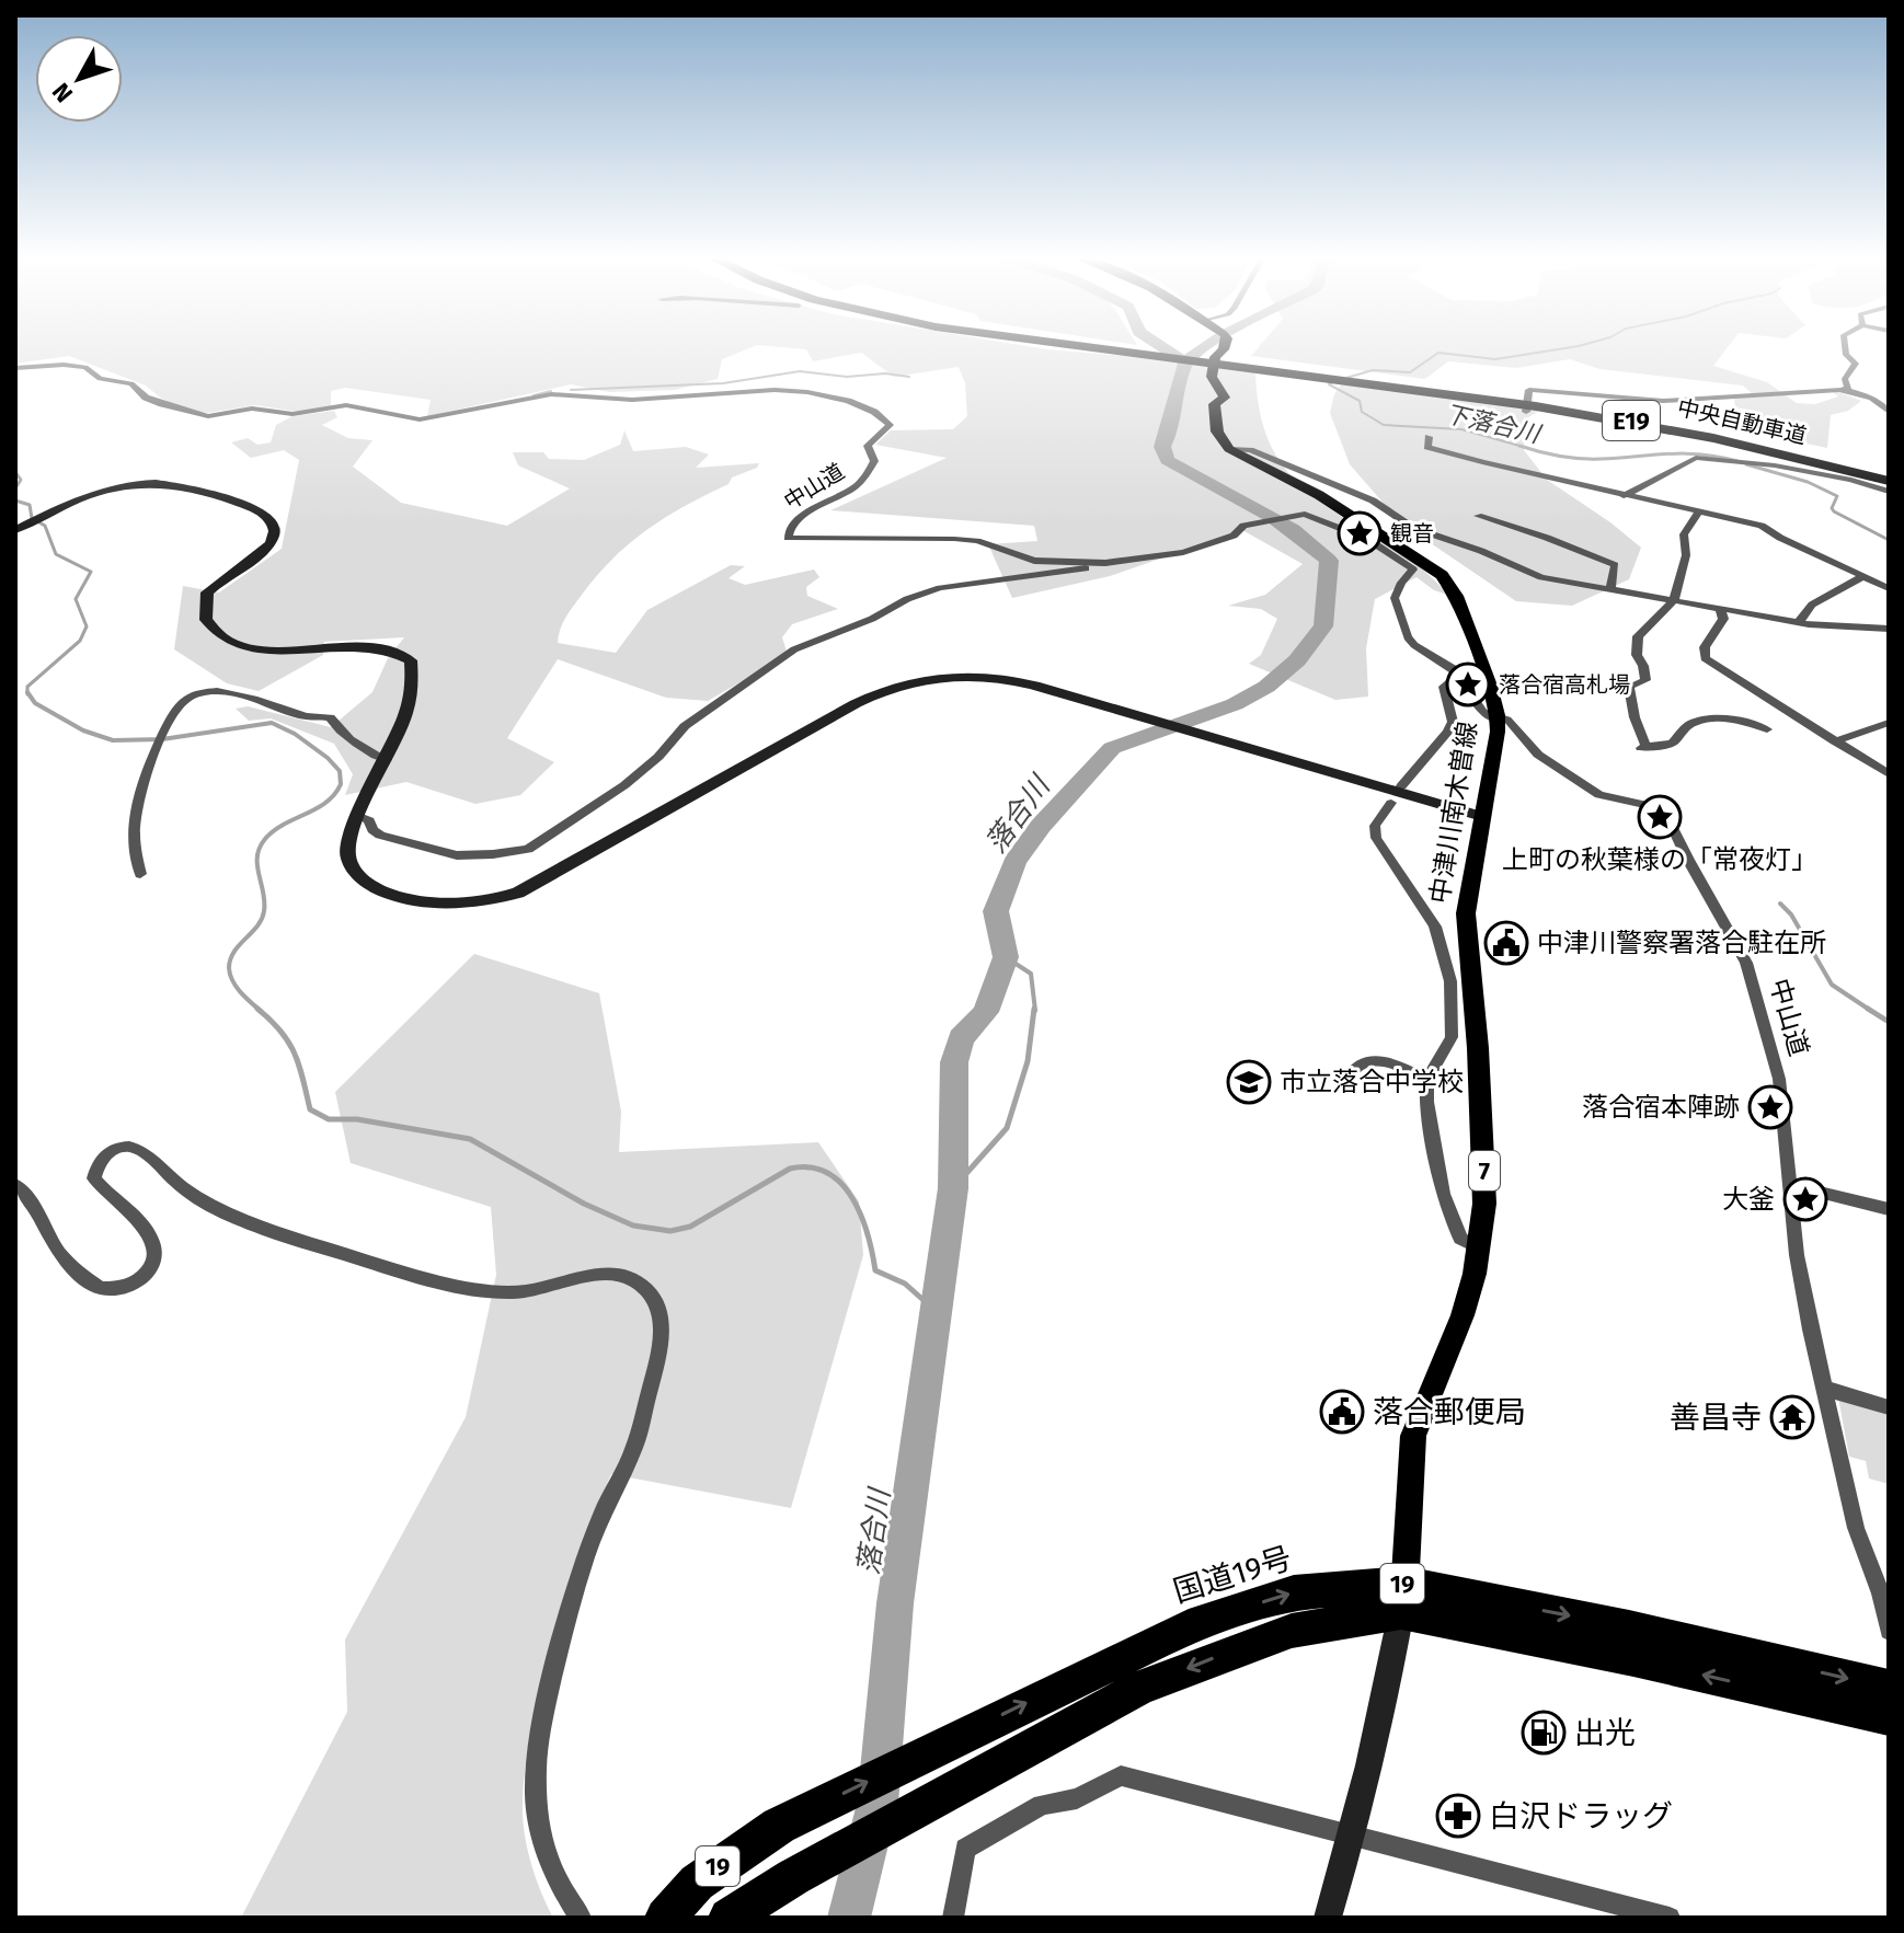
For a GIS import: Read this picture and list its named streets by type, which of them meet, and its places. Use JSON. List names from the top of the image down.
{
  "streets": {
    "highway": [
      "E19",
      "中央自動車道",
      "国道19号",
      "19"
    ],
    "main road": ["中津川南木曽線", "7"],
    "street": ["中山道"]
  },
  "crossings": [
    ["中山道", "中津川南木曽線"],
    ["中津川南木曽線", "国道19号"]
  ],
  "water": ["下落合川", "落合川"],
  "places": {
    "place": [
      "観音",
      "落合宿高札場",
      "上町の秋葉様の「常夜灯」",
      "落合宿本陣跡",
      "大釜"
    ],
    "public building": ["中津川警察署落合駐在所", "落合郵便局"],
    "school or university": ["市立落合中学校"],
    "temple": ["善昌寺"],
    "fuel station": ["出光"],
    "pharmacy": ["白沢ドラッグ"]
  },
  "north": "bottom left"
}
